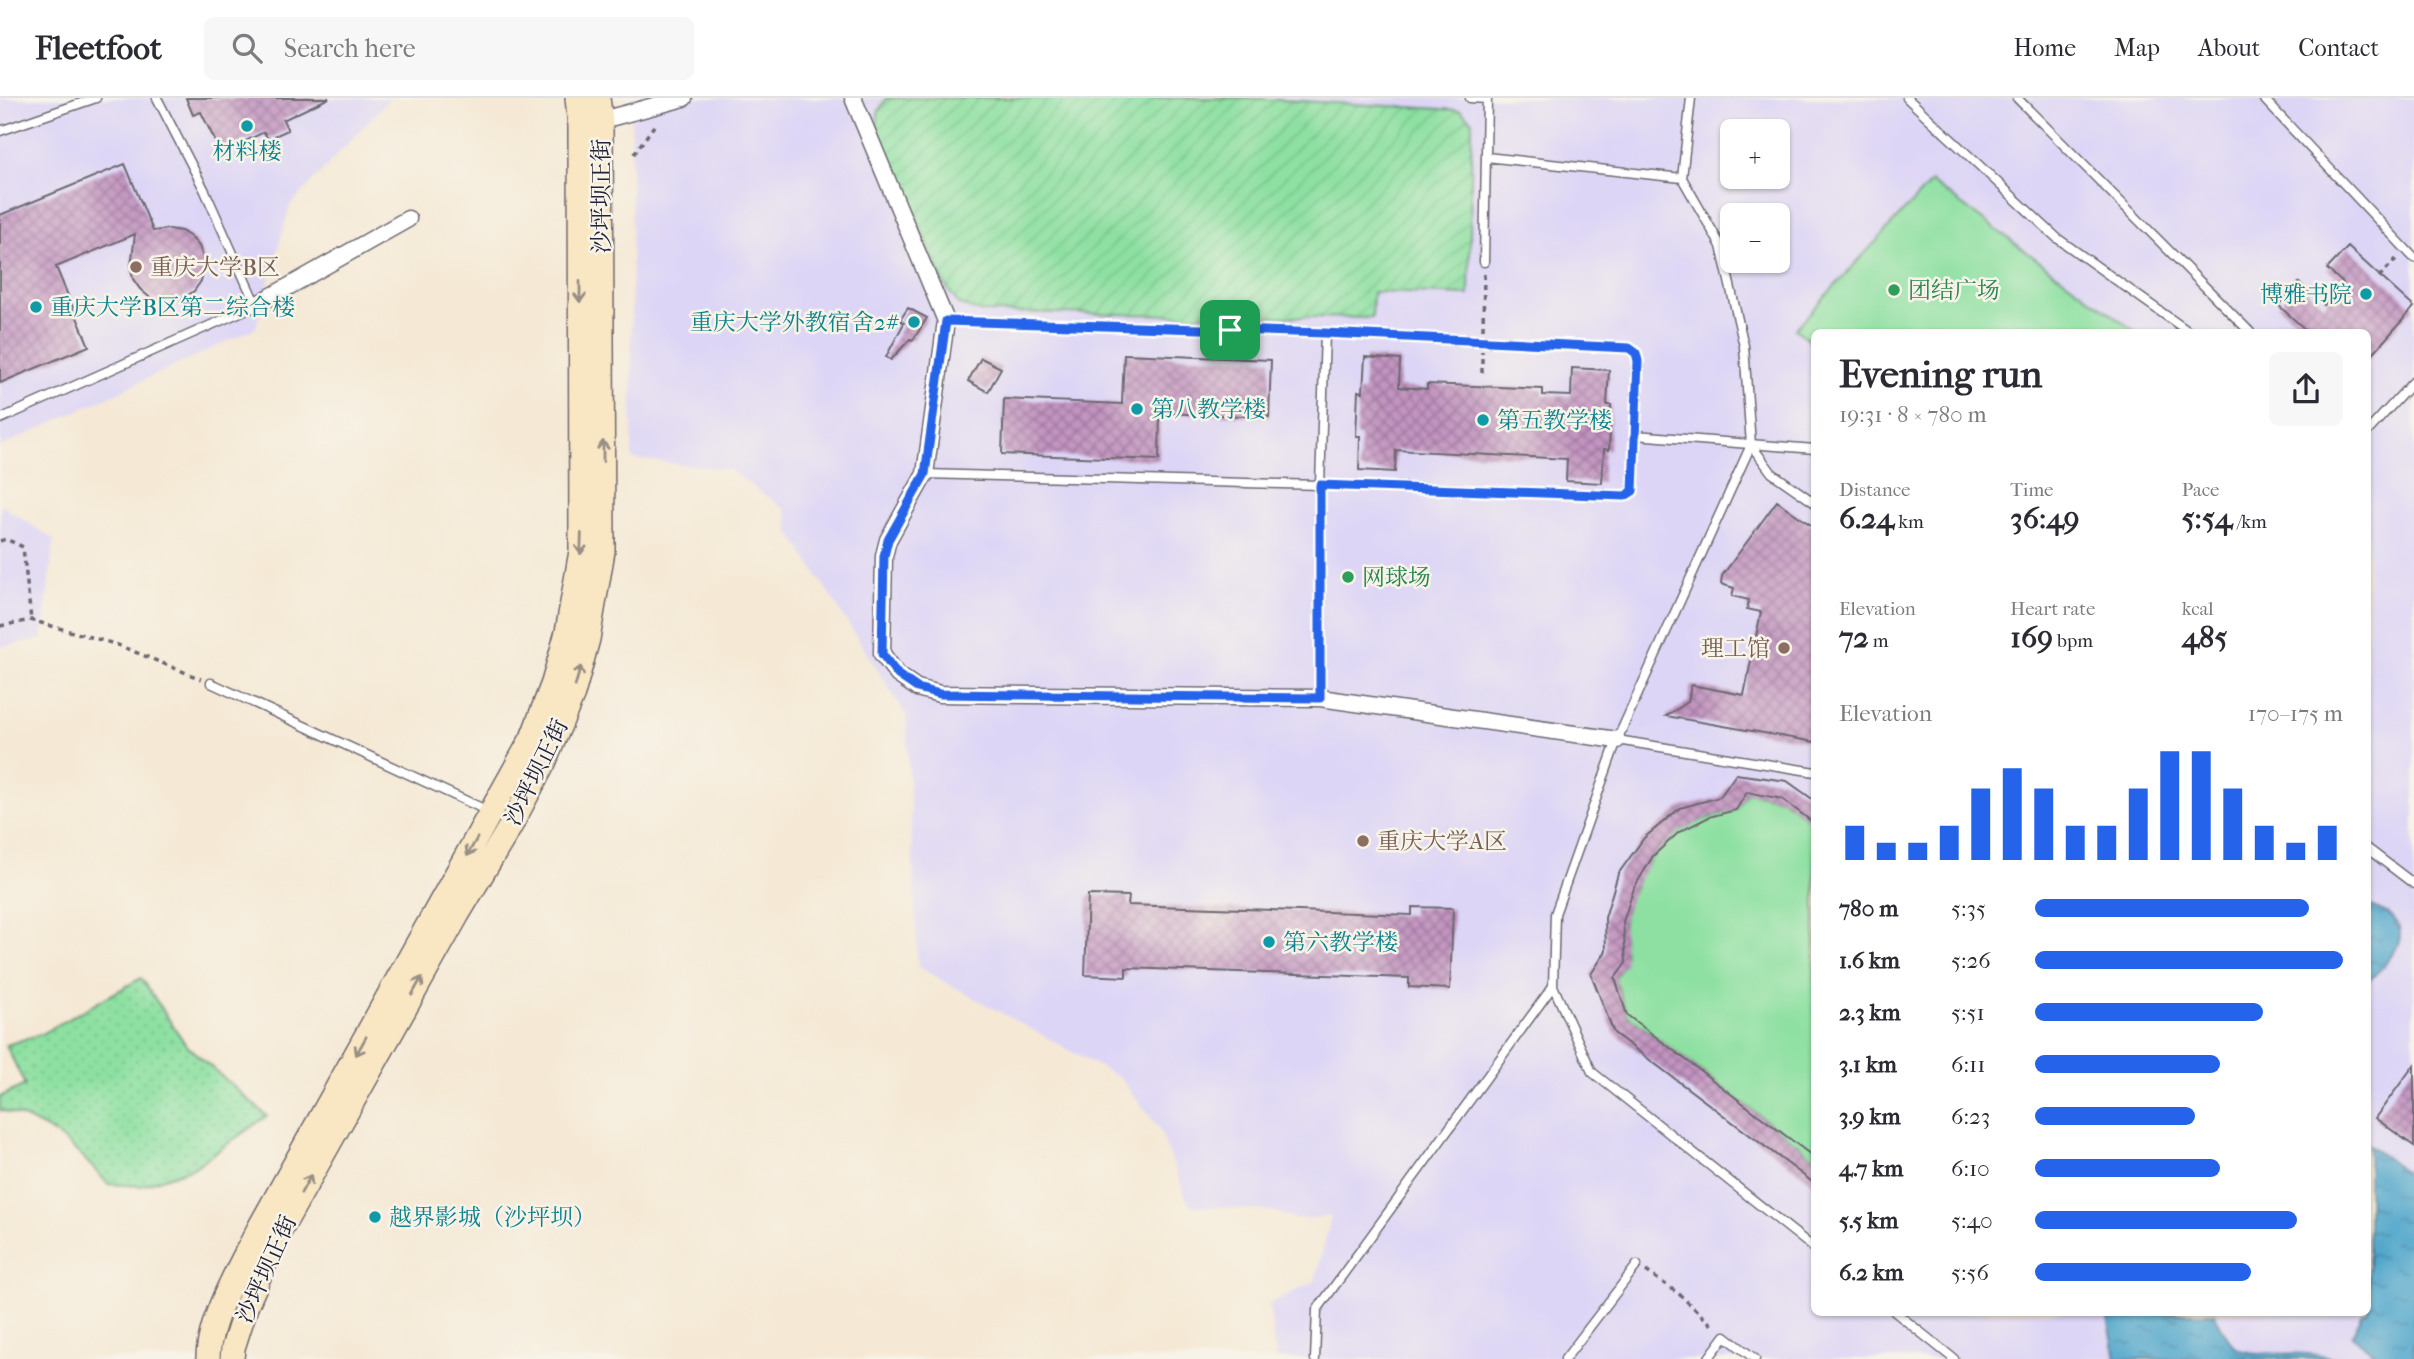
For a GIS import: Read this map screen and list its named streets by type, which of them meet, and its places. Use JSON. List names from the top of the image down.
{
  "streets": {
    "main road": ["沙坪坝正街"]
  },
  "places": [
    "材料楼",
    "重庆大学B区",
    "团结广场",
    "博雅书院",
    "重庆大学B区第二综合楼",
    "重庆大学外教宿舍2#",
    "第八教学楼",
    "第五教学楼",
    "网球场",
    "理工馆",
    "重庆大学A区",
    "第六教学楼",
    "越界影城（沙坪坝）"
  ],
  "page": {
    "header": "Fleetfoot",
    "search": "Search here",
    "nav": [
      "Home",
      "Map",
      "About",
      "Contact"
    ],
    "map_buttons": ["+", "−"],
    "heading": ["Evening run", "19:31 · 8 × 780 m"],
    "stats": [
      ["Distance", "6.24 km"],
      ["Time", "36:49"],
      ["Pace", "5:54 /km"],
      ["Elevation", "72 m"],
      ["Heart rate", "169 bpm"],
      ["kcal", "485"]
    ],
    "chart": ["Elevation", "170–175 m"],
    "list": [
      {
        "name": "780 m",
        "note": "5:35"
      },
      {
        "name": "1.6 km",
        "note": "5:26"
      },
      {
        "name": "2.3 km",
        "note": "5:51"
      },
      {
        "name": "3.1 km",
        "note": "6:11"
      },
      {
        "name": "3.9 km",
        "note": "6:23"
      },
      {
        "name": "4.7 km",
        "note": "6:10"
      },
      {
        "name": "5.5 km",
        "note": "5:40"
      },
      {
        "name": "6.2 km",
        "note": "5:56"
      }
    ]
  }
}
